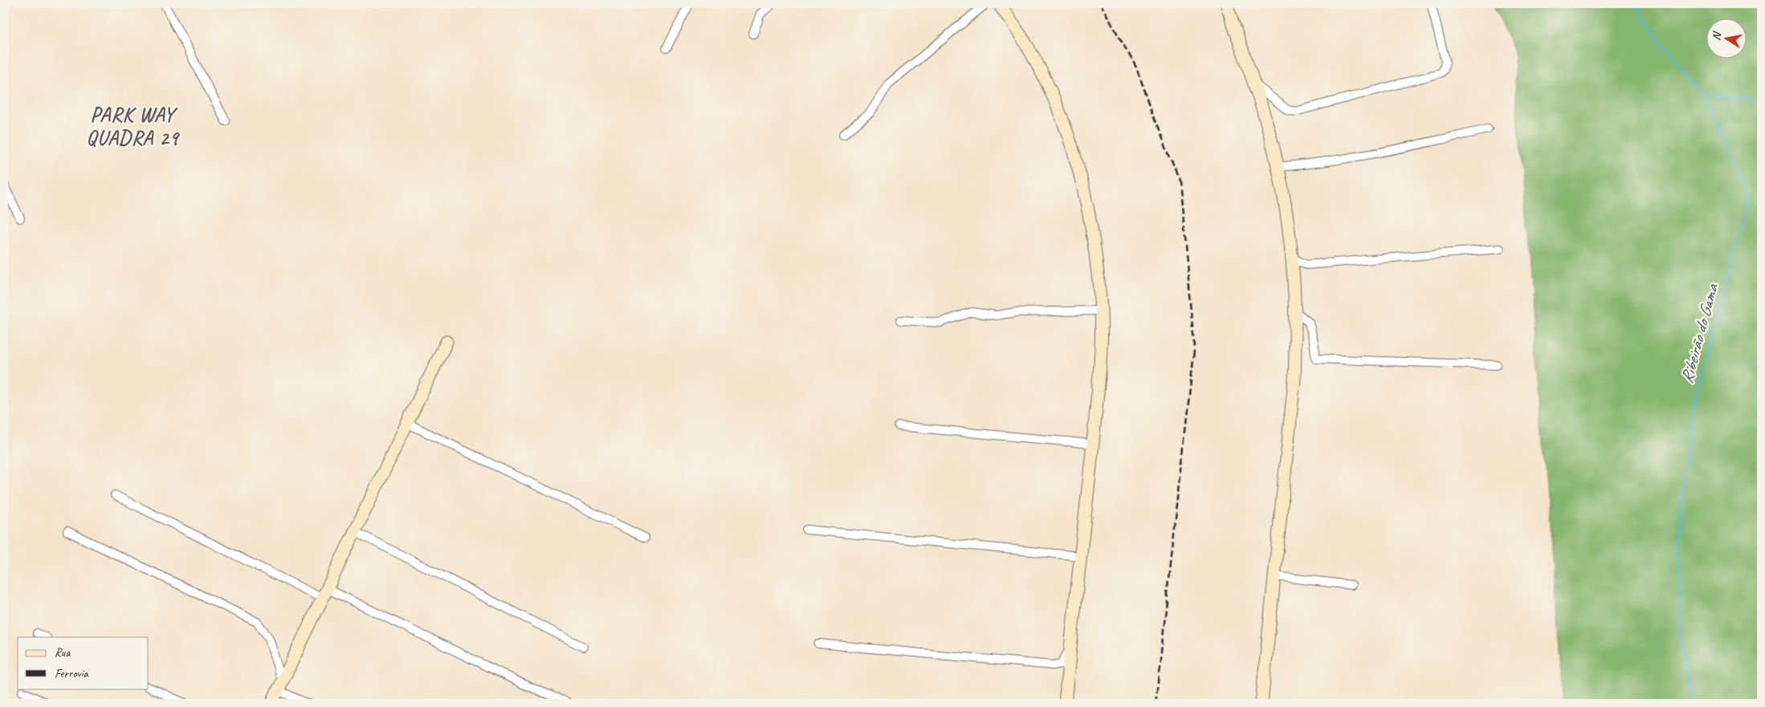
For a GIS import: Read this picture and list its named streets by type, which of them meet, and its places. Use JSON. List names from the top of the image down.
{
  "districts": ["PARK WAY QUADRA 29"],
  "water": ["Ribeirão do Gama"],
  "legend": ["Rua", "Ferrovia"],
  "north": "left"
}
